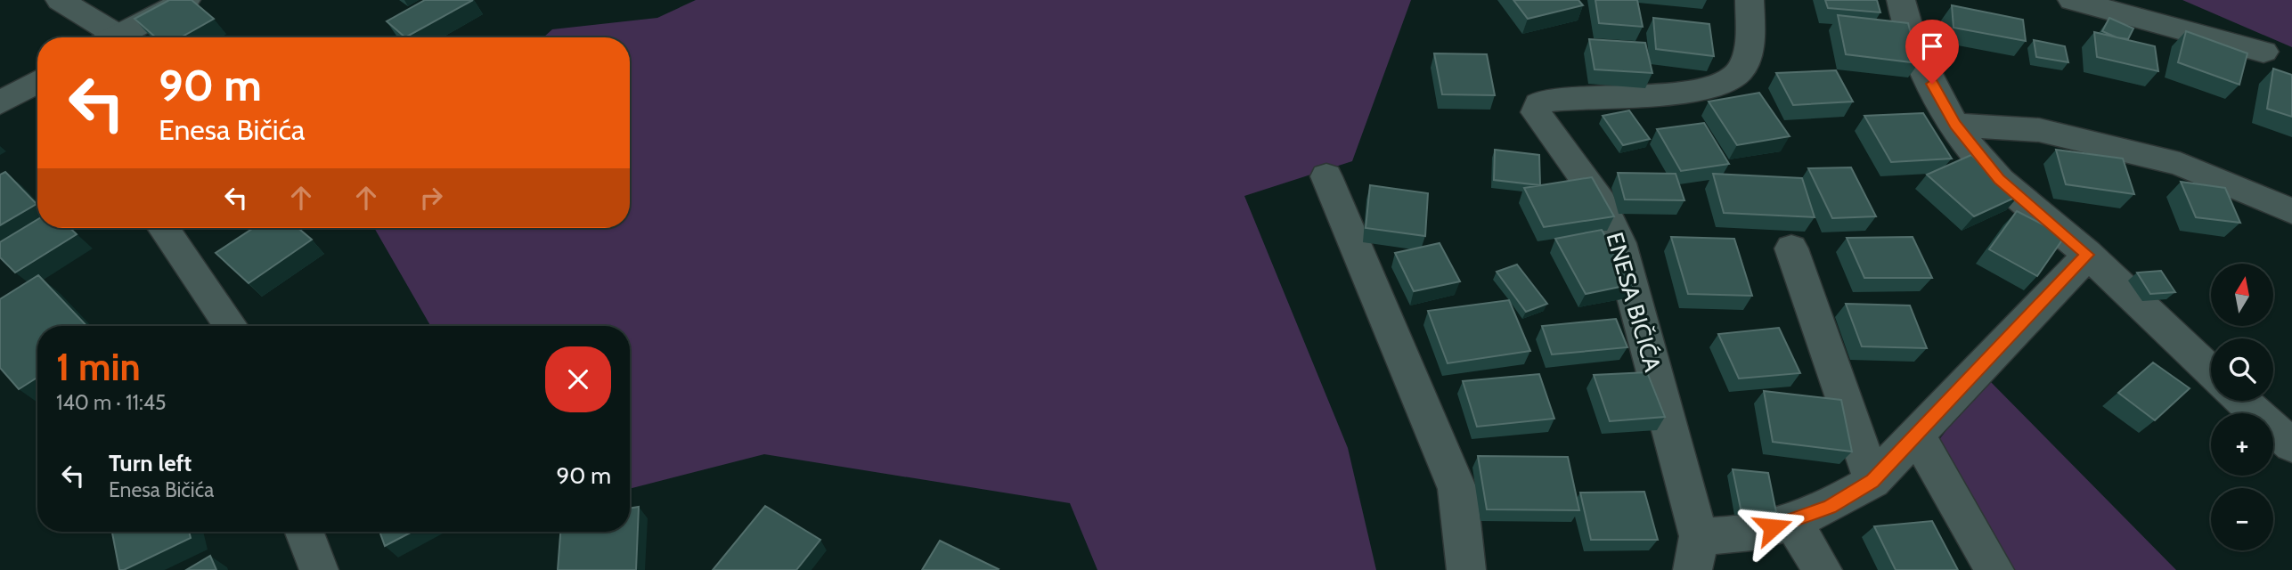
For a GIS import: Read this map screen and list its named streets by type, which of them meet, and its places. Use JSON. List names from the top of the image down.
{
  "streets": {
    "street": ["ENESA BIČIĆA"]
  },
  "north": "top",
  "page": {
    "turn": ["90 m", "Enesa Bičića"],
    "map_buttons": ["+", "−"],
    "heading": ["1 min", "140 m · 11:45"],
    "list": [
      {
        "name": "Turn left",
        "note": "Enesa Bičića",
        "value": "90 m"
      }
    ]
  }
}
